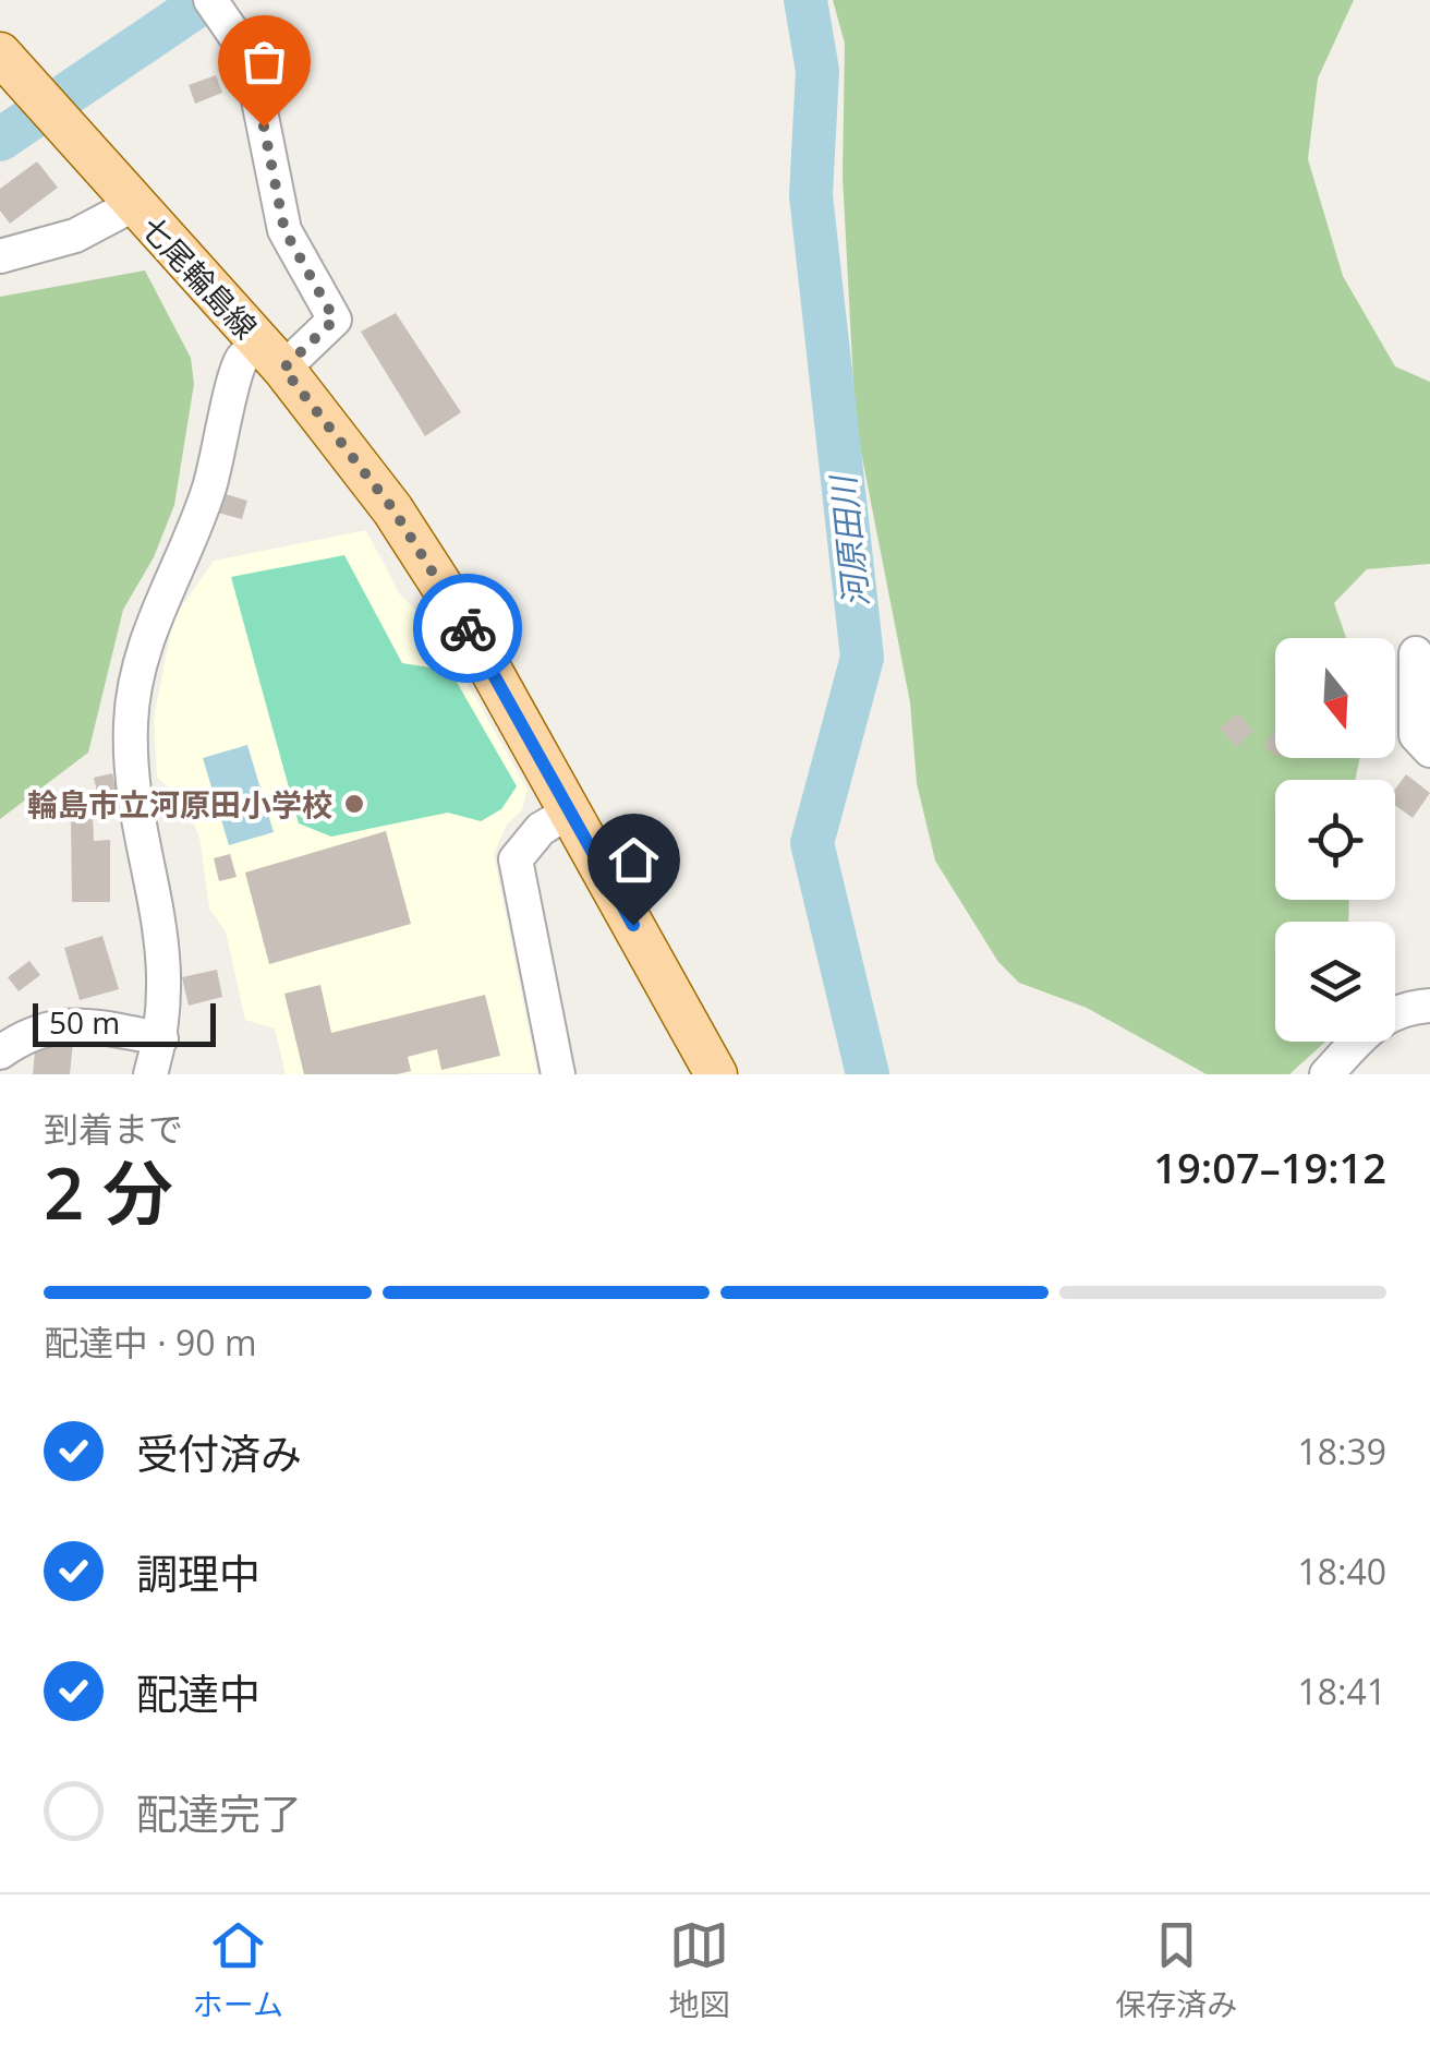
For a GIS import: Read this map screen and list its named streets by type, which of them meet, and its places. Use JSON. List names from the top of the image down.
{
  "streets": {
    "main road": ["七尾輪島線"]
  },
  "water": ["河原田川"],
  "places": ["輪島市立河原田小学校"],
  "scale_bar": "50 m",
  "north": "bottom",
  "page": {
    "scale": "50 m",
    "heading": ["2 分", "到着まで", "19:07–19:12"],
    "bar": "配達中 · 90 m",
    "list": [
      ["受付済み", "18:39"],
      ["調理中", "18:40"],
      ["配達中", "18:41"],
      "配達完了"
    ],
    "tabs": ["ホーム", "地図", "保存済み"]
  }
}
